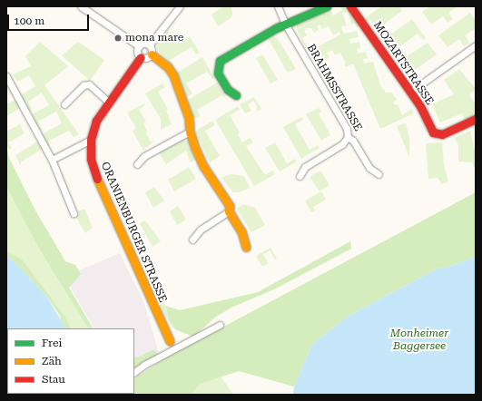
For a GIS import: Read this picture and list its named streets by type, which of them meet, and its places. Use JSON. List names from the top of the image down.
{
  "streets": {
    "street": ["MOZARTSTRASSE", "BRAHMSSTRASSE", "ORANIENBURGER STRASSE"]
  },
  "parks": ["Monheimer Baggersee"],
  "places": ["mona mare"],
  "legend": ["Frei", "Zäh", "Stau"],
  "scale_bar": "100 m"
}
